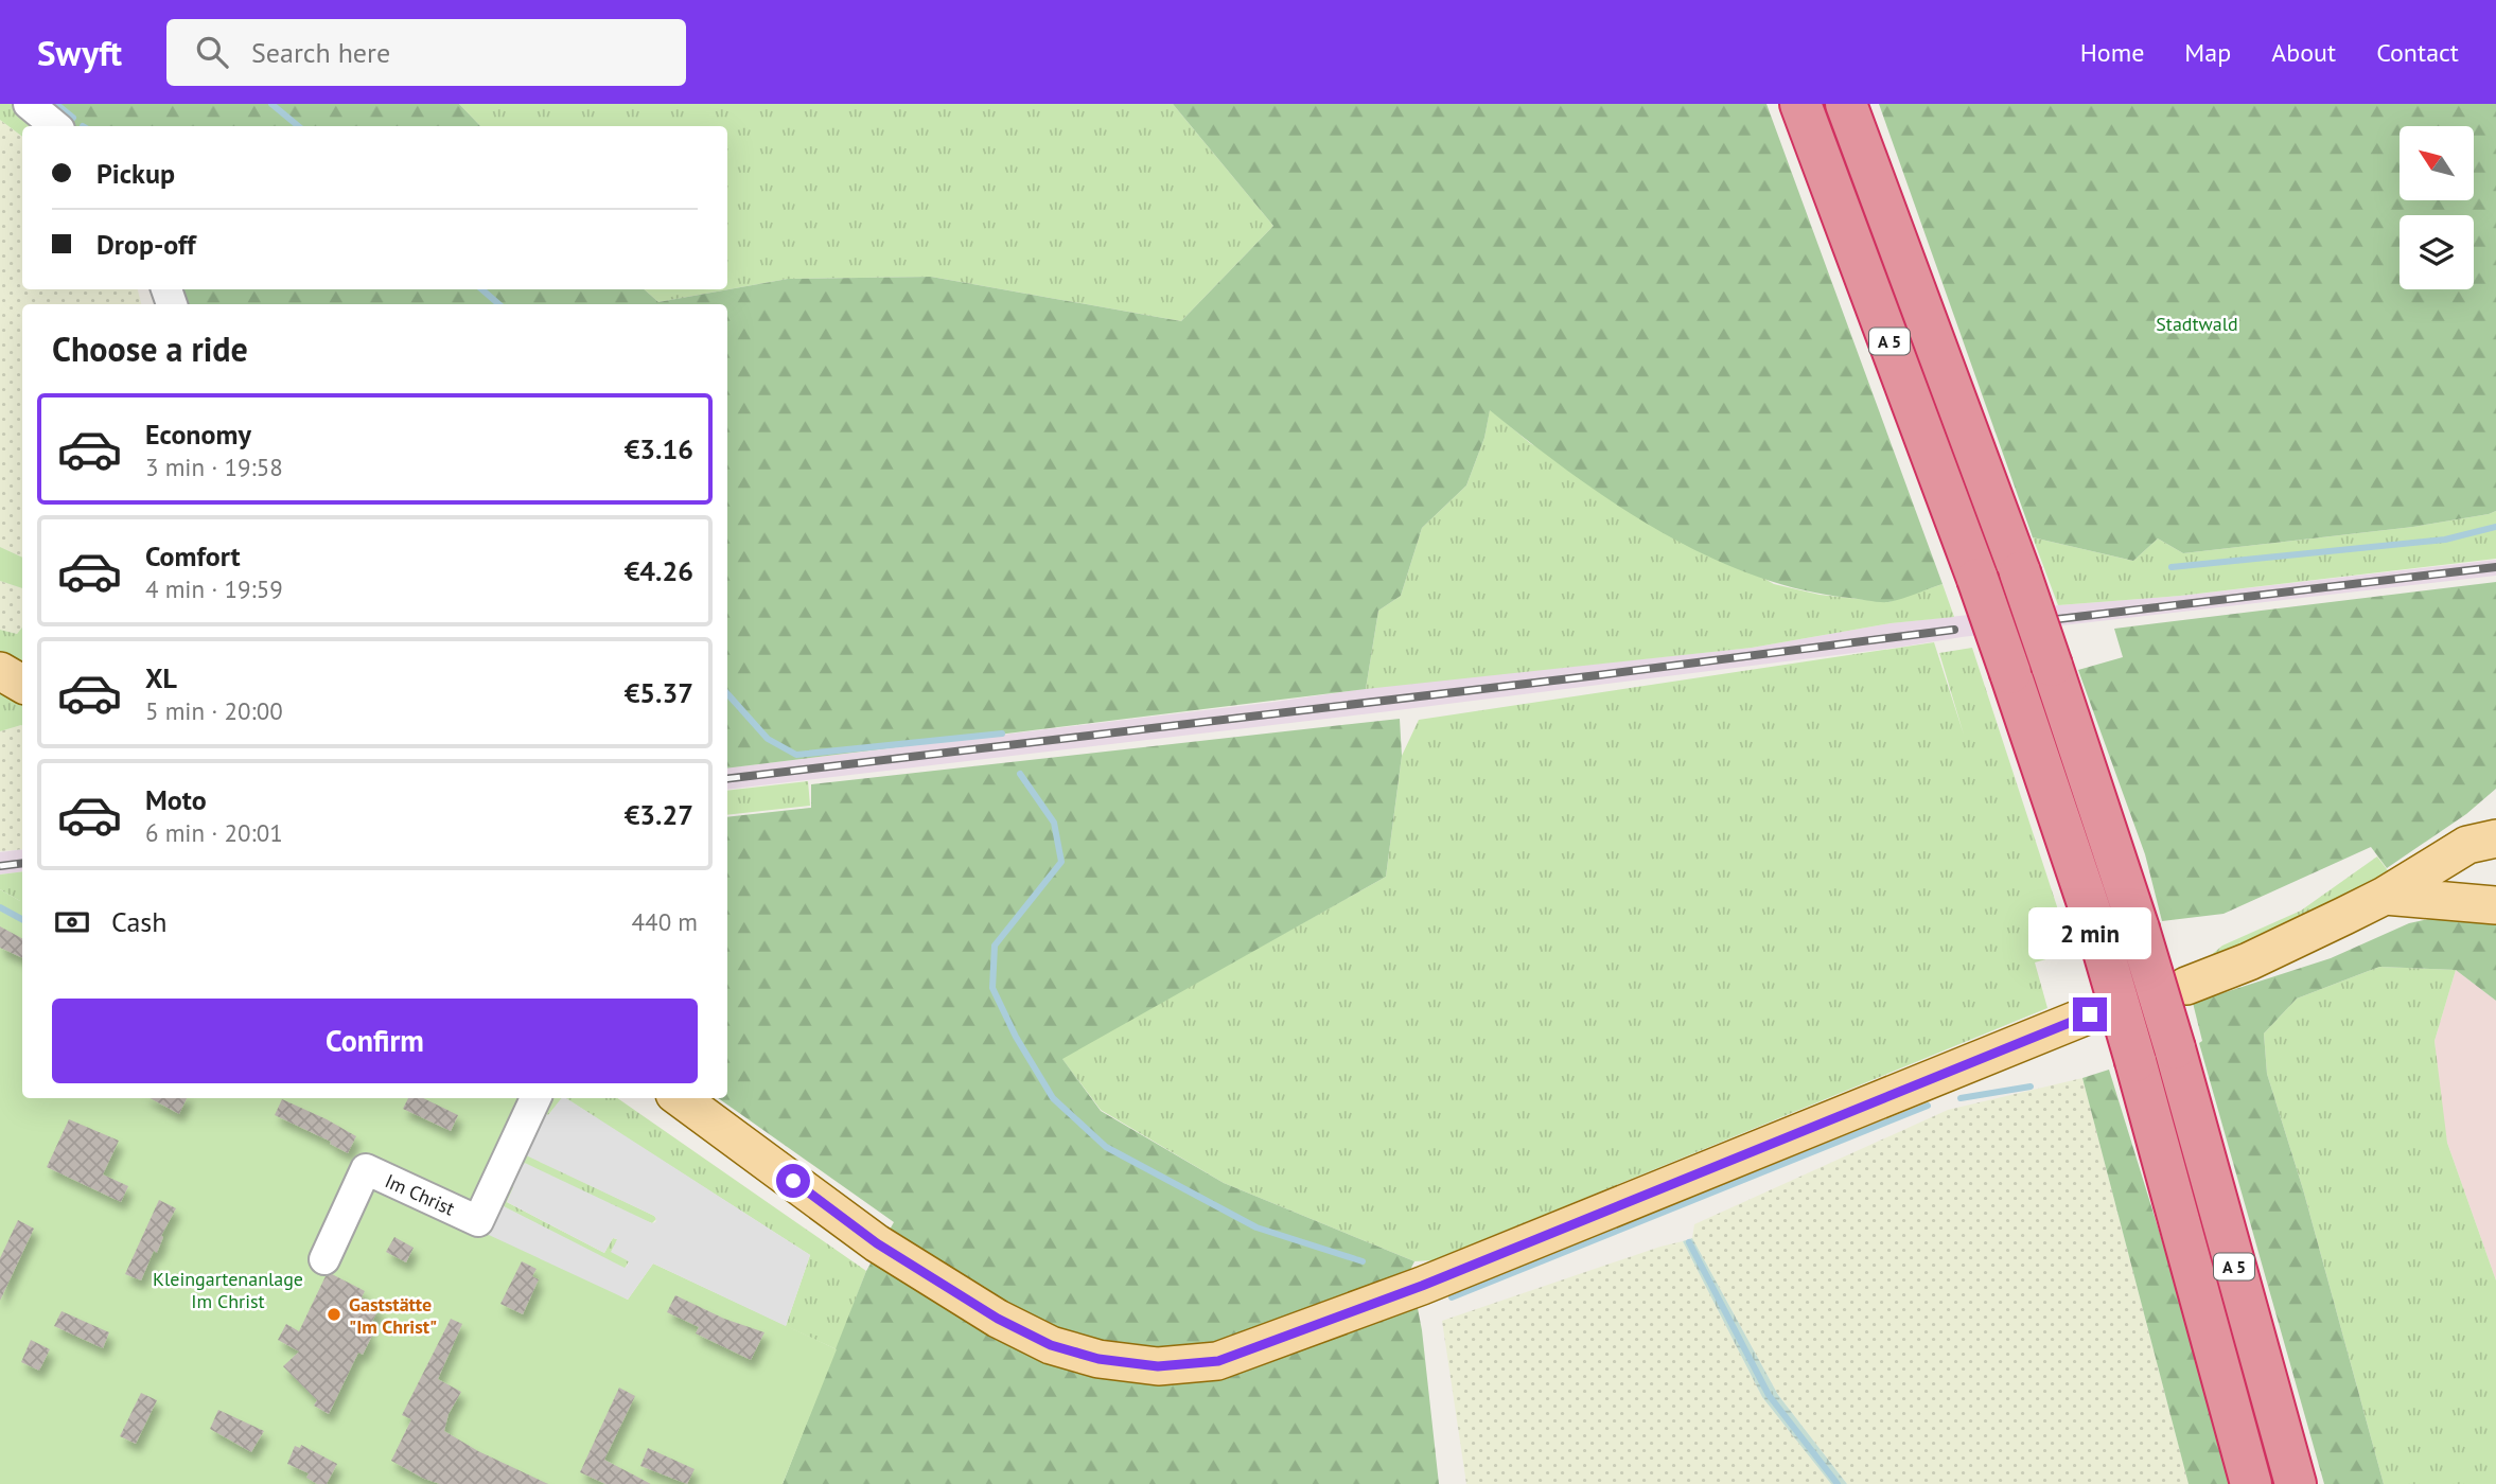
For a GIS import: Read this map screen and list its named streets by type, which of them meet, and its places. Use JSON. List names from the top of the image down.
{
  "streets": {
    "highway": ["A 5"],
    "street": ["Im Christ"]
  },
  "parks": ["Stadtwald", "Kleingartenanlage Im Christ"],
  "places": ["Gaststätte \"Im Christ\""],
  "north": "top left",
  "page": {
    "header": "Swyft",
    "search": "Search here",
    "nav": [
      "Home",
      "Map",
      "About",
      "Contact"
    ],
    "banner": ["Pickup", "Drop-off"],
    "heading": "Choose a ride",
    "list": [
      {
        "name": "Economy",
        "note": "3 min · 19:58",
        "value": "€3.16"
      },
      {
        "name": "Comfort",
        "note": "4 min · 19:59",
        "value": "€4.26"
      },
      {
        "name": "XL",
        "note": "5 min · 20:00",
        "value": "€5.37"
      },
      {
        "name": "Moto",
        "note": "6 min · 20:01",
        "value": "€3.27"
      }
    ],
    "pay": ["Cash", "440 m"],
    "bubble": "2 min",
    "buttons": "Confirm"
  }
}
